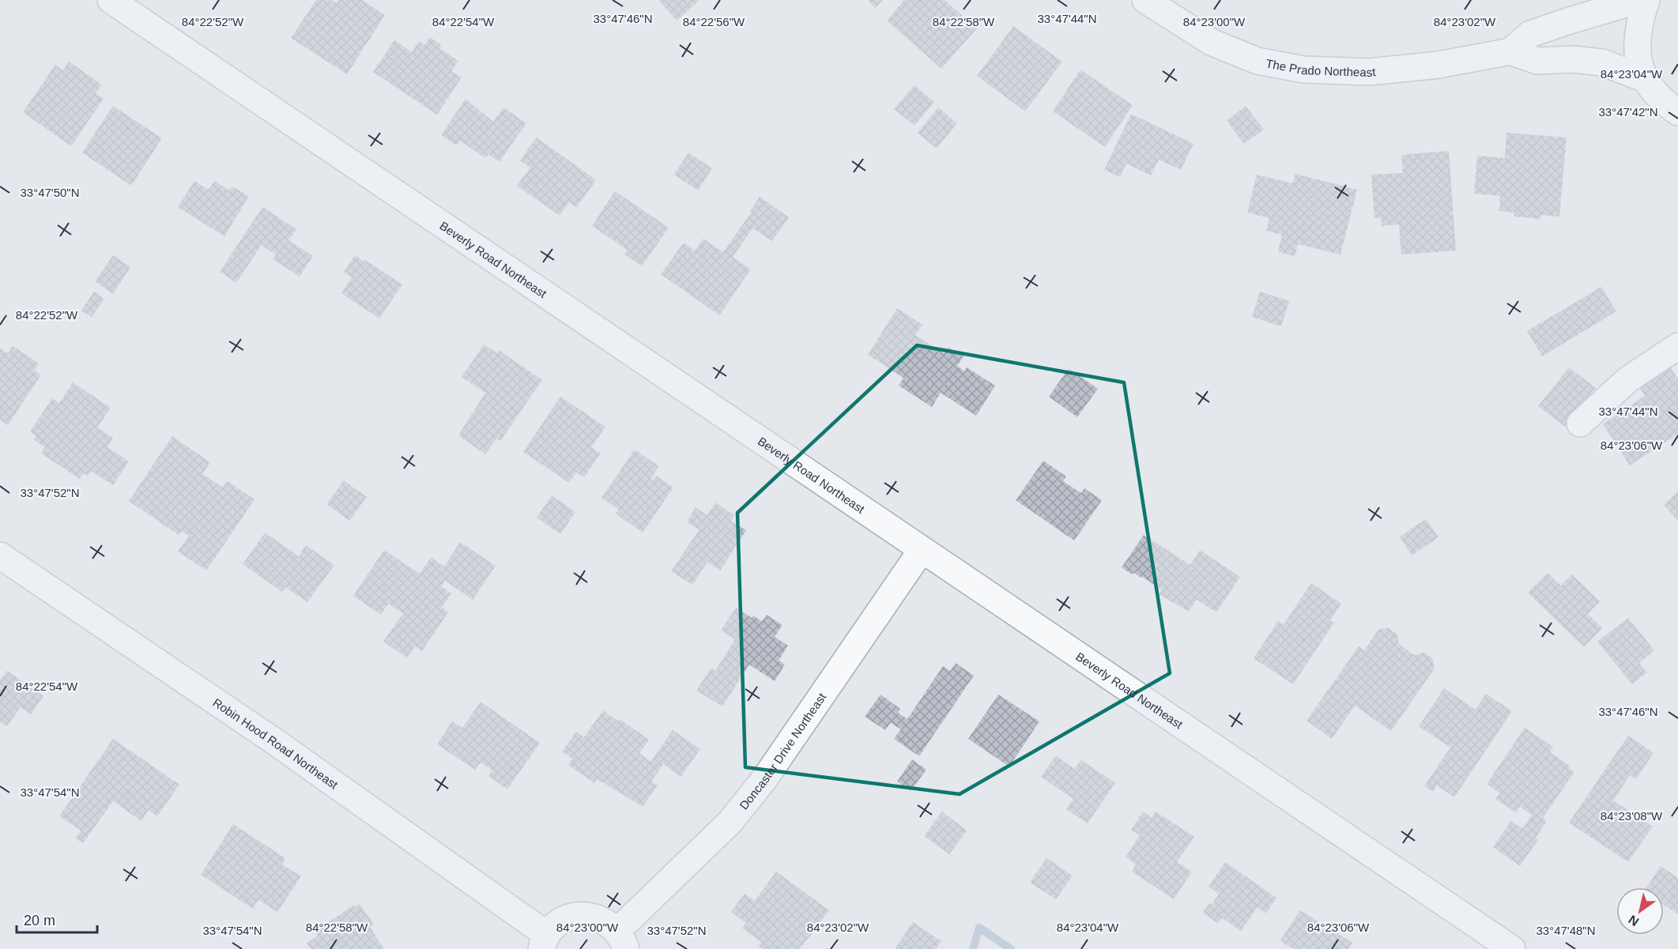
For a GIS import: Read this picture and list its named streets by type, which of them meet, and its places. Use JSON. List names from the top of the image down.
{
  "streets": {
    "street": [
      "The Prado Northeast",
      "Beverly Road Northeast",
      "Robin Hood Road Northeast",
      "Doncaster Drive Northeast"
    ]
  },
  "crossings": [
    ["Beverly Road Northeast", "Doncaster Drive Northeast"]
  ],
  "scale_bar": "20 m",
  "north": "bottom left",
  "coordinates": [
    "33°47'44\"N",
    "33°47'46\"N",
    "84°22'52\"W",
    "84°22'54\"W",
    "84°22'56\"W",
    "84°22'58\"W",
    "84°23'00\"W",
    "84°23'02\"W",
    "84°23'04\"W",
    "33°47'42\"N",
    "33°47'50\"N",
    "84°23'06\"W",
    "33°47'52\"N",
    "33°47'54\"N",
    "84°23'08\"W",
    "33°47'48\"N"
  ]
}
